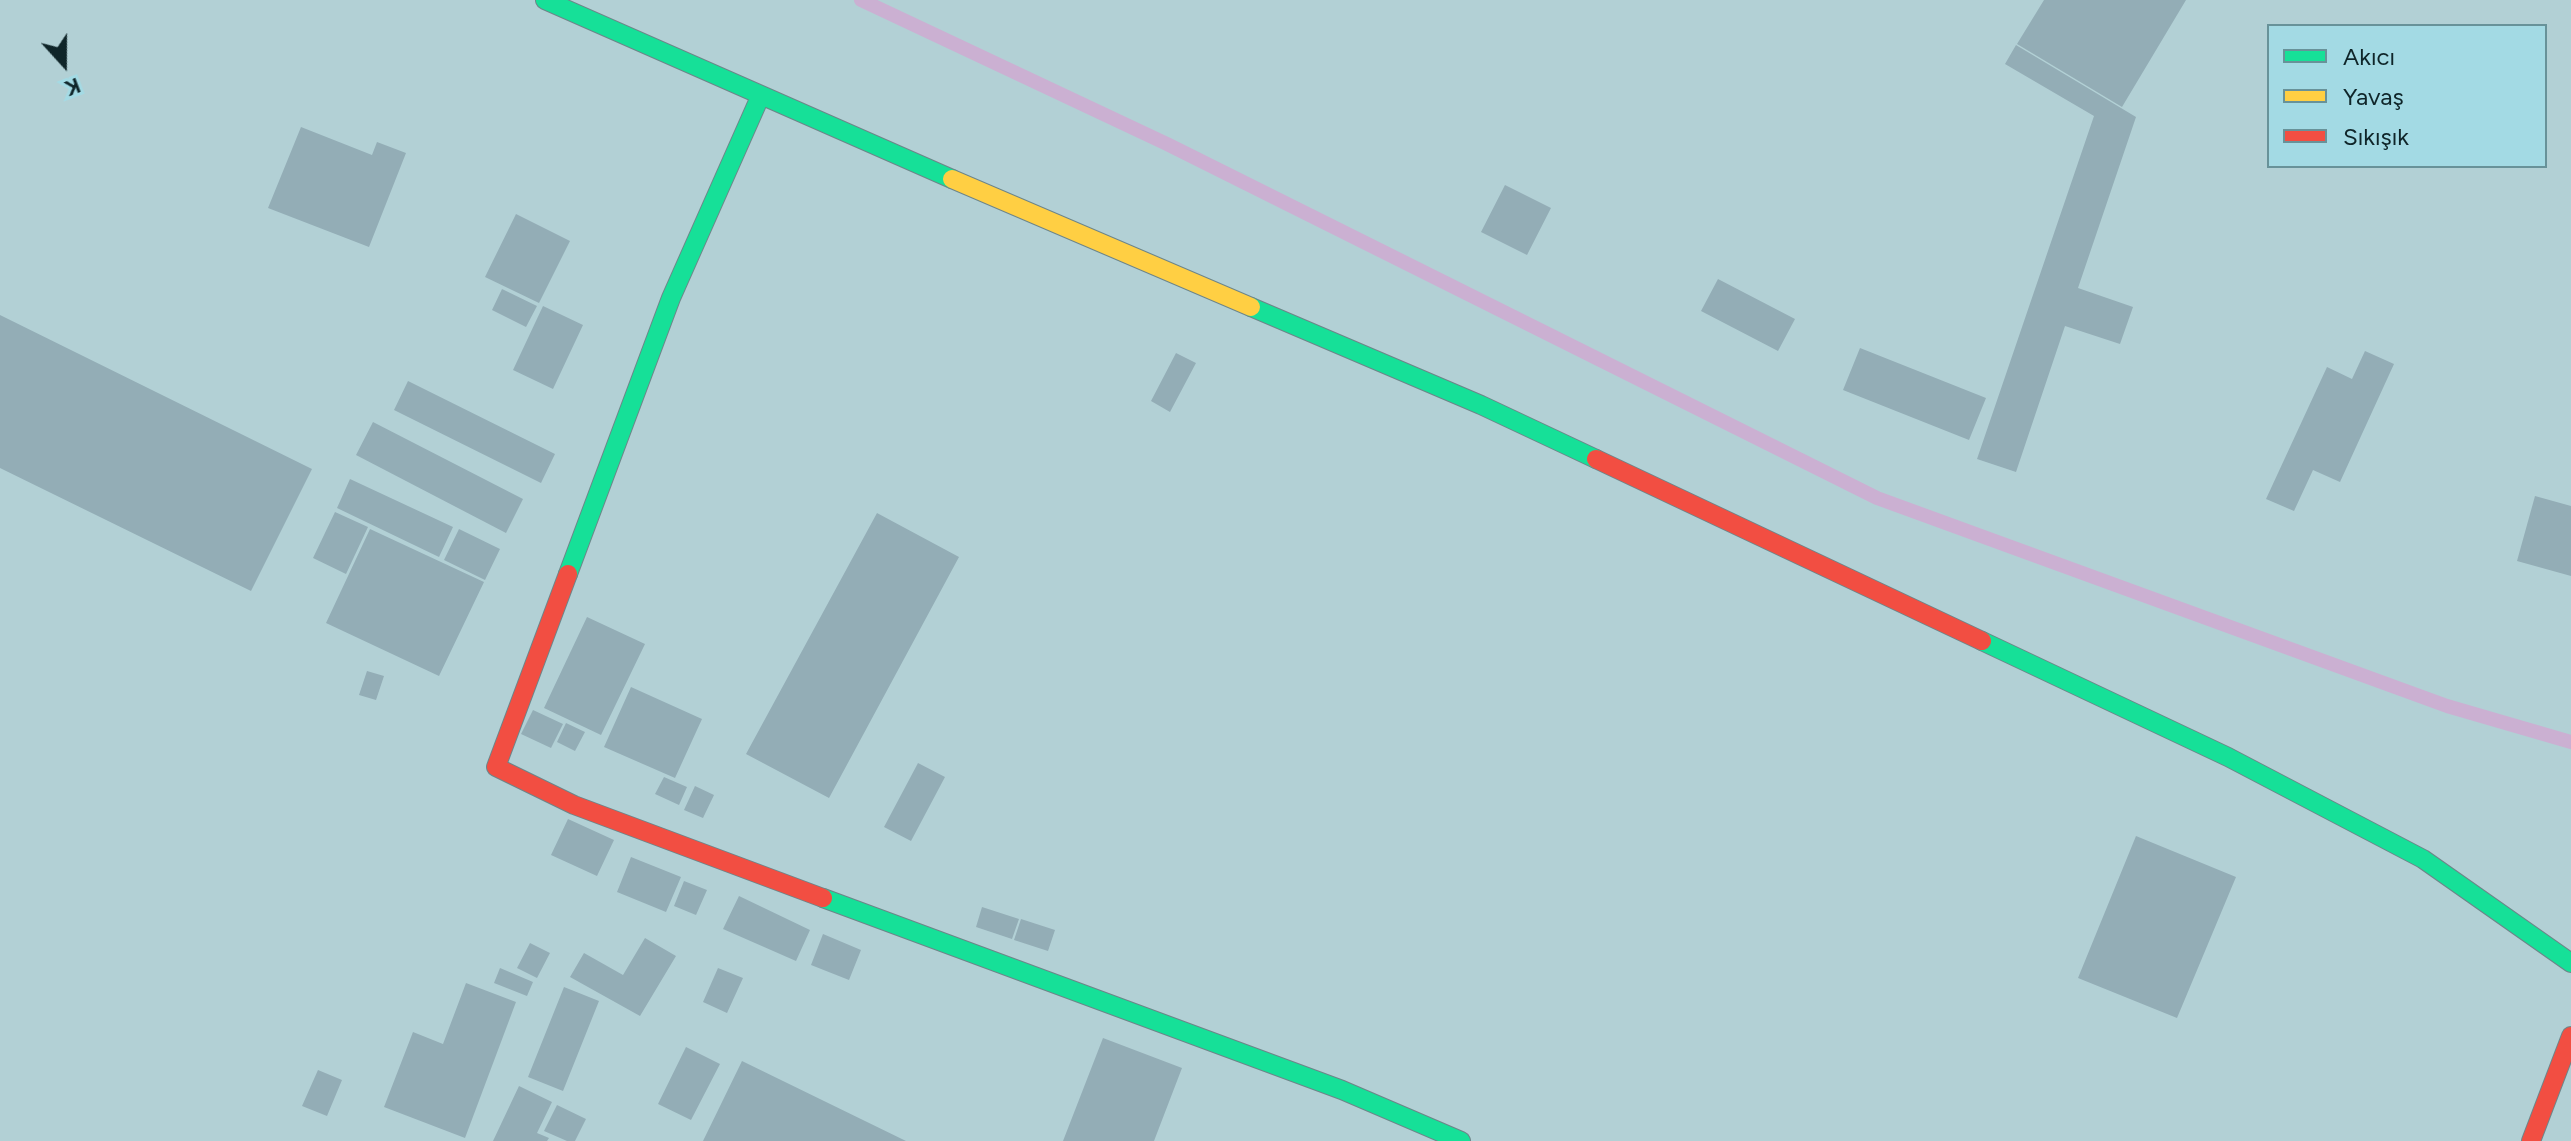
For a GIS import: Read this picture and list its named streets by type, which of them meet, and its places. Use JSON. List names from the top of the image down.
{
  "legend": ["Akıcı", "Yavaş", "Sıkışık"],
  "north": "bottom"
}
